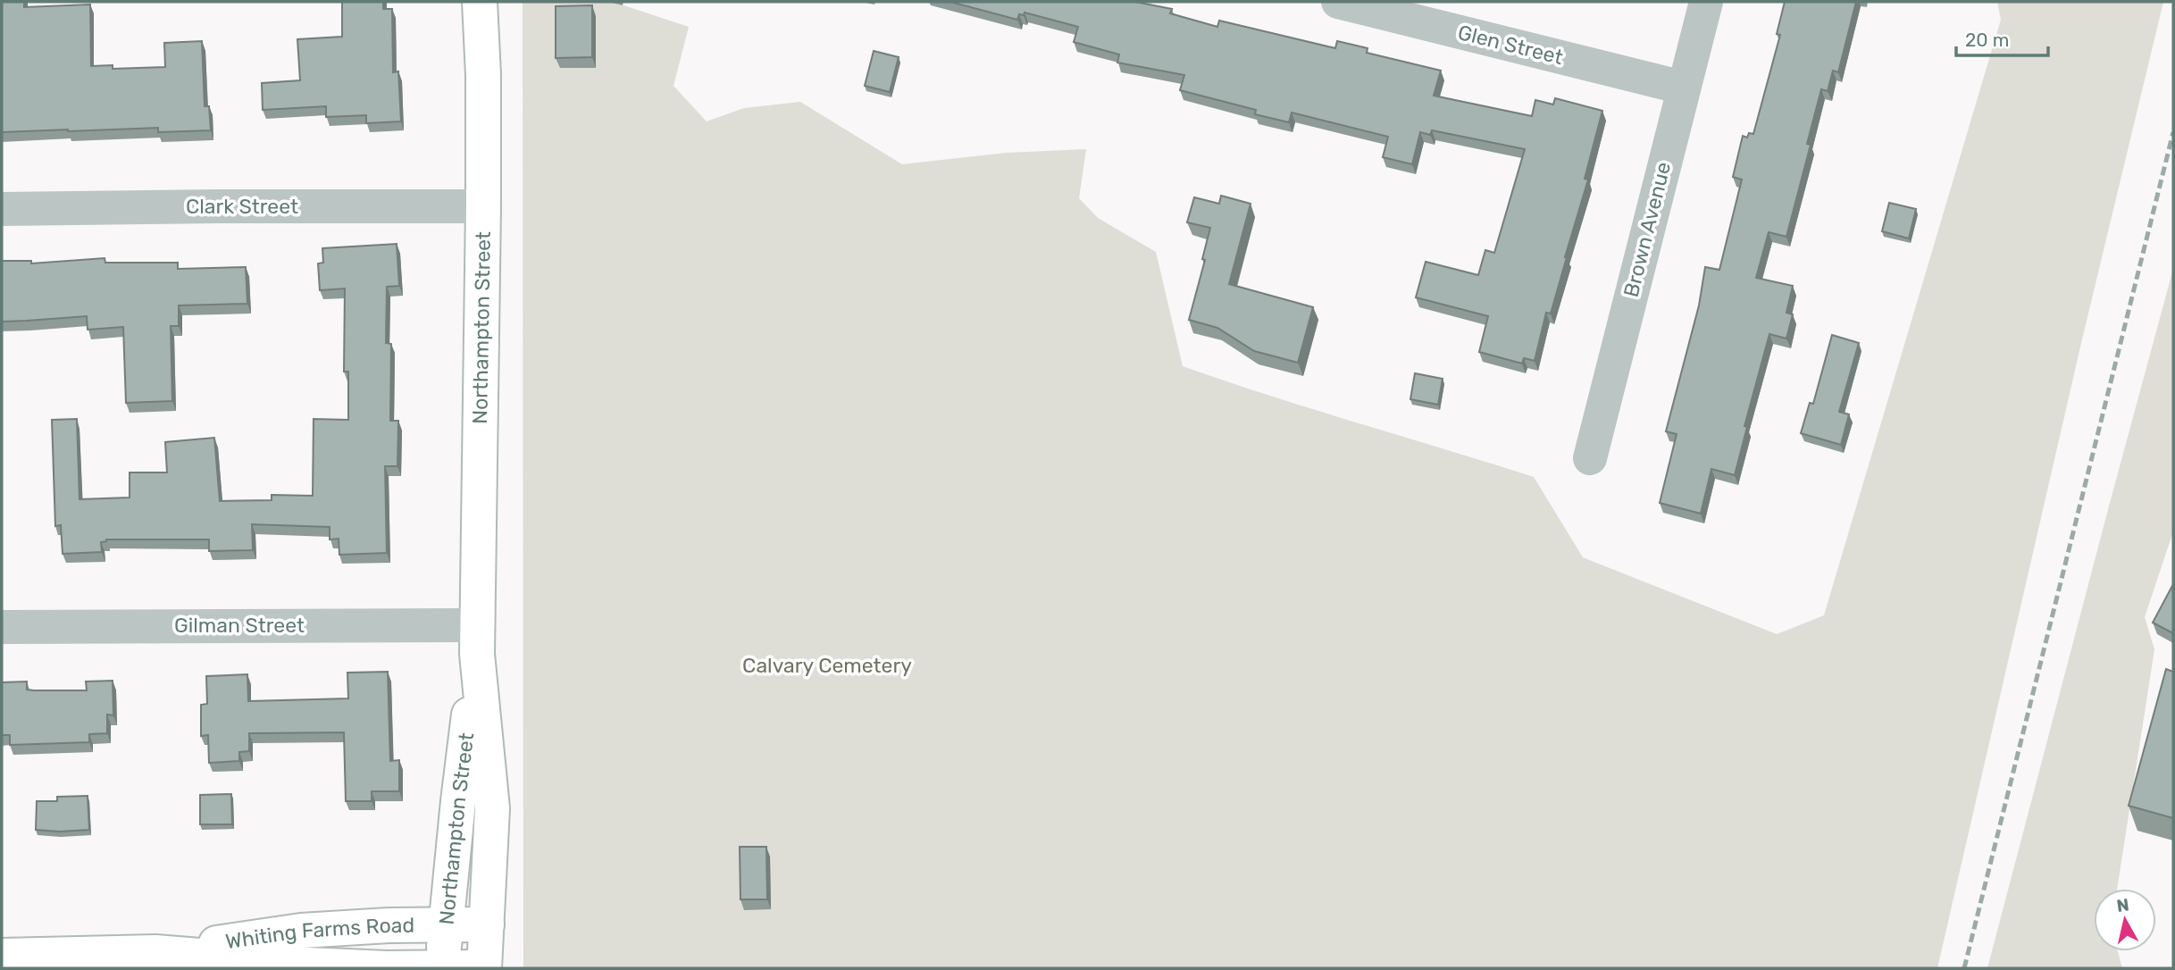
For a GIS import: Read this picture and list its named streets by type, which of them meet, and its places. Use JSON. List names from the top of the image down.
{
  "streets": {
    "main road": ["Northampton Street", "Whiting Farms Road"],
    "street": [
      "Glen Street",
      "Clark Street",
      "Brown Avenue",
      "Gilman Street"
    ]
  },
  "crossings": [
    ["Glen Street", "Brown Avenue"],
    ["Clark Street", "Northampton Street"],
    ["Northampton Street", "Gilman Street"],
    ["Northampton Street", "Whiting Farms Road"]
  ],
  "parks": ["Calvary Cemetery"],
  "scale_bar": "20 m",
  "north": "top"
}
